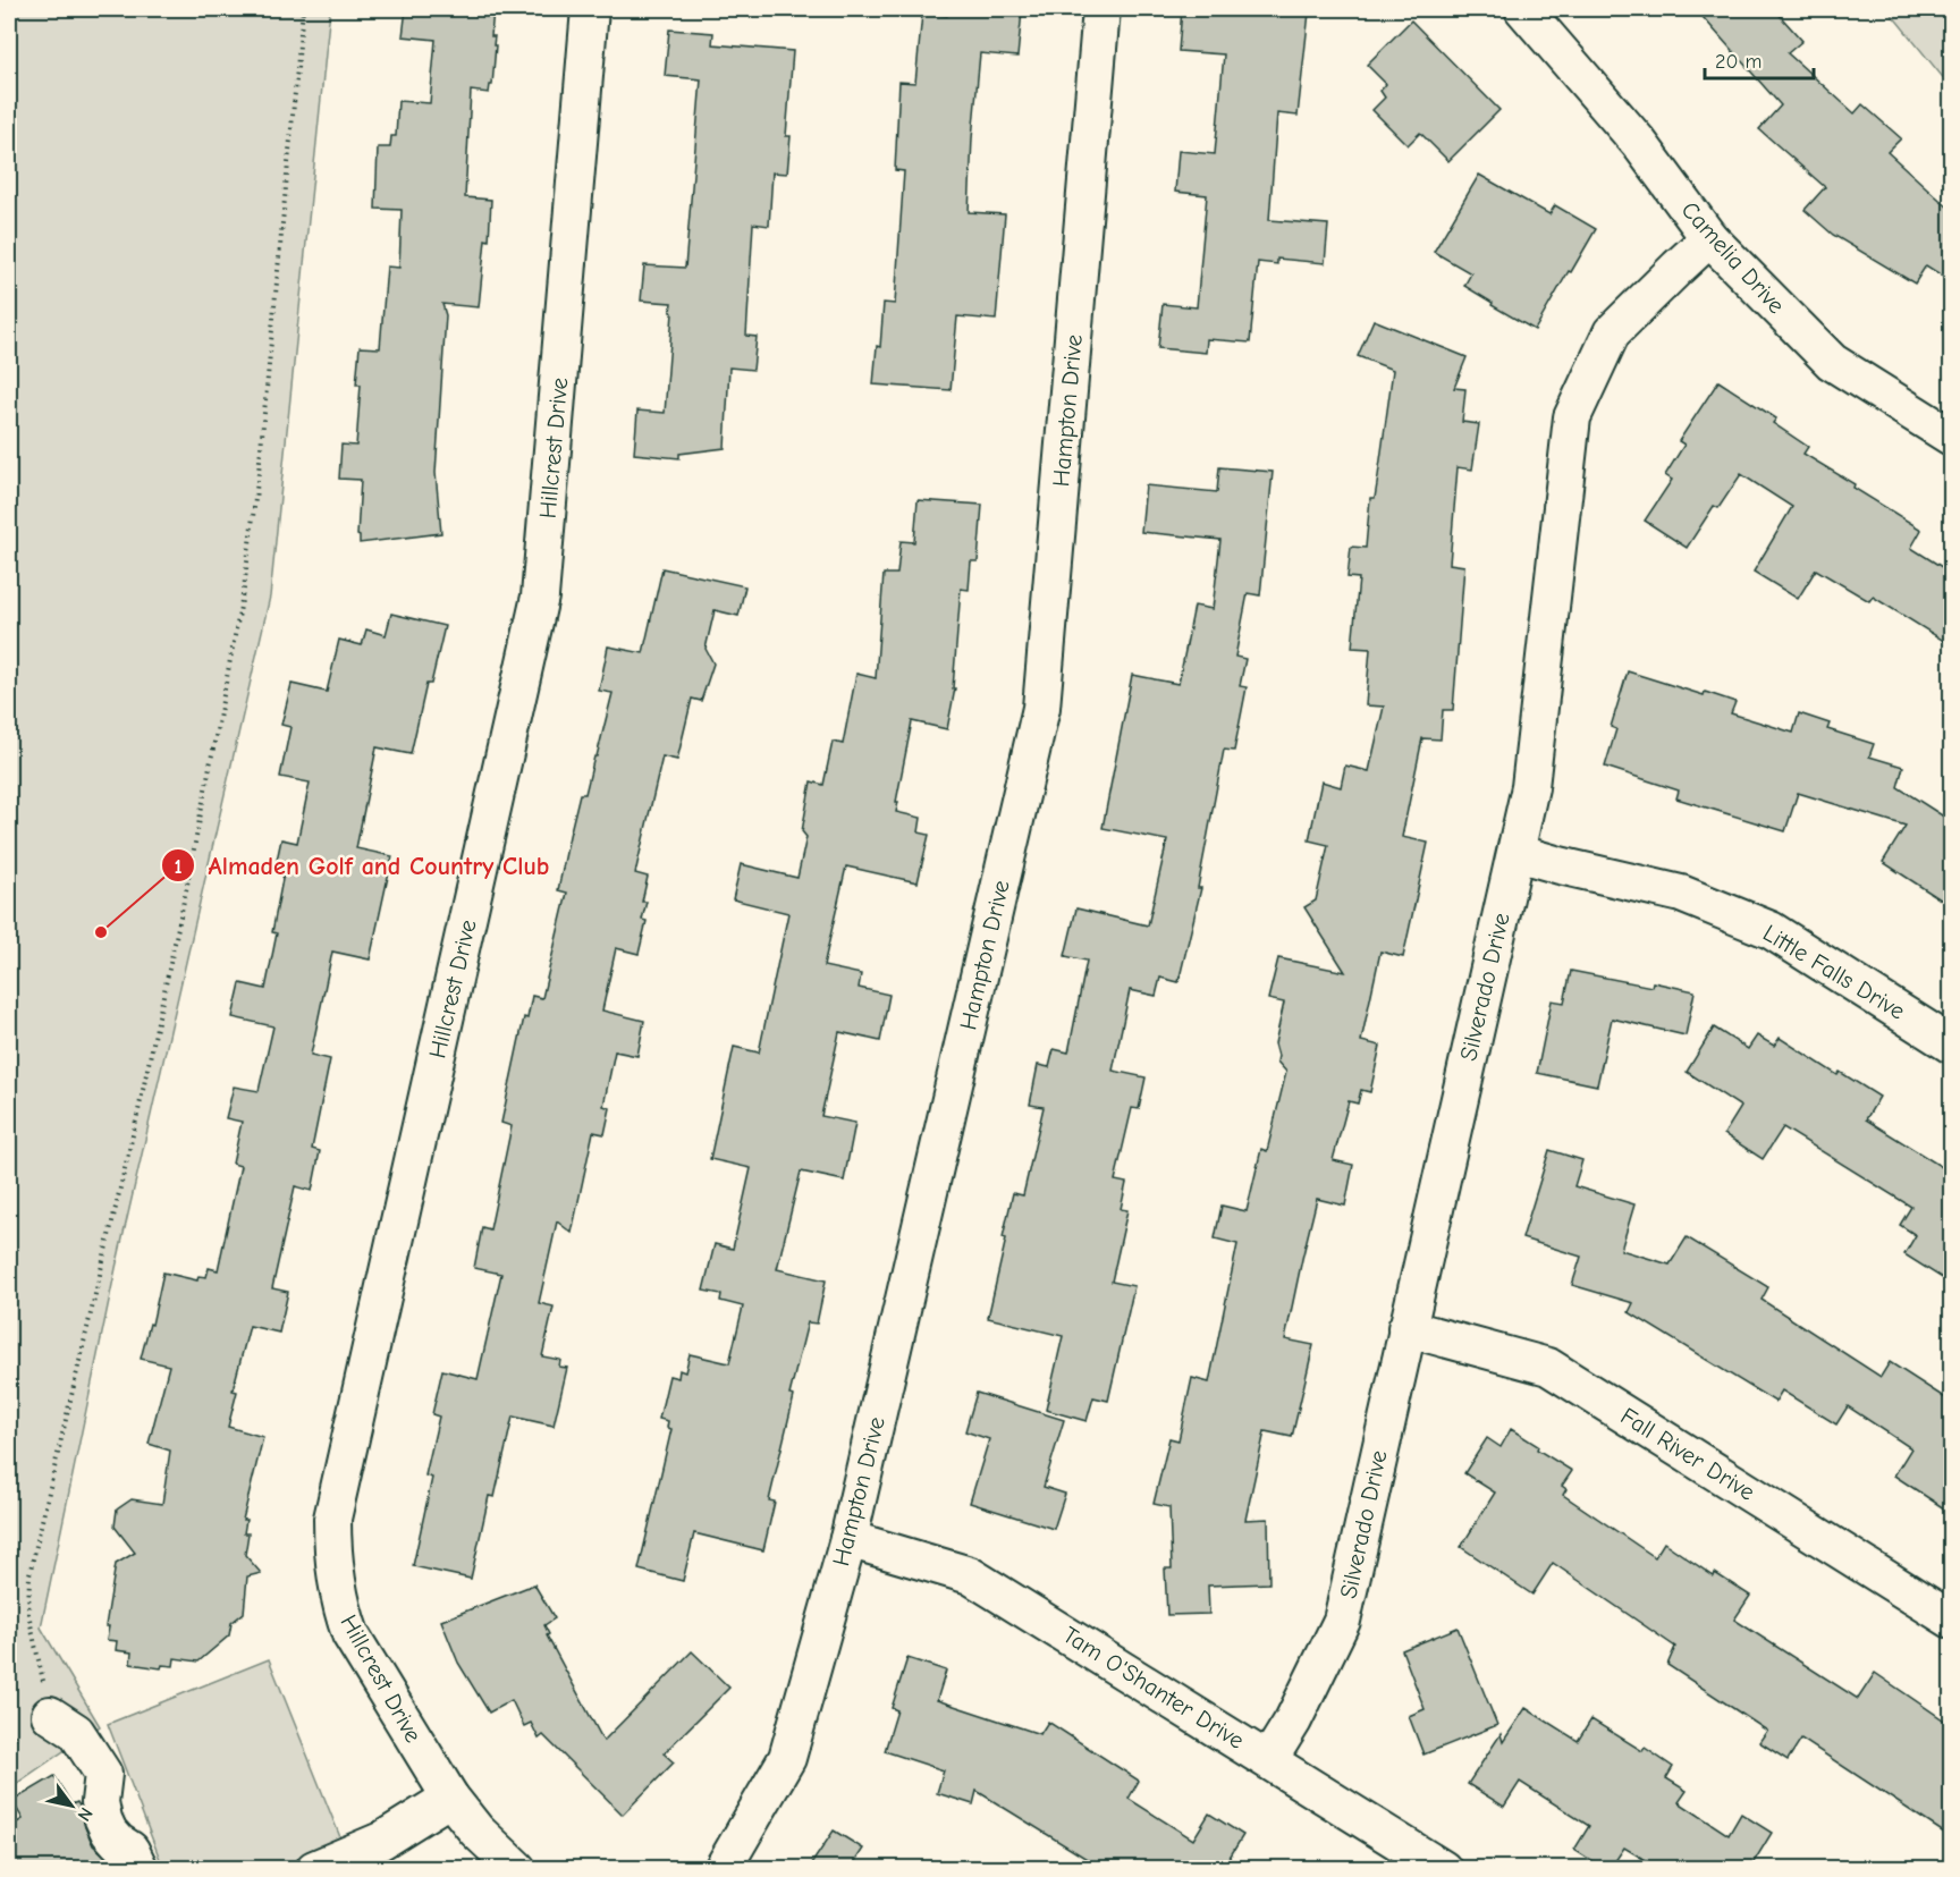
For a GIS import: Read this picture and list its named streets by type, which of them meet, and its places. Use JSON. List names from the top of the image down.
{
  "streets": {
    "street": [
      "Camelia Drive",
      "Hampton Drive",
      "Hillcrest Drive",
      "Little Falls Drive",
      "Silverado Drive",
      "Fall River Drive",
      "Tam O'Shanter Drive"
    ]
  },
  "crossings": [
    ["Camelia Drive", "Silverado Drive"],
    ["Hampton Drive", "Tam O'Shanter Drive"],
    ["Little Falls Drive", "Silverado Drive"],
    ["Silverado Drive", "Fall River Drive"],
    ["Silverado Drive", "Tam O'Shanter Drive"]
  ],
  "places": ["Almaden Golf and Country Club"],
  "scale_bar": "20 m",
  "north": "bottom right"
}
